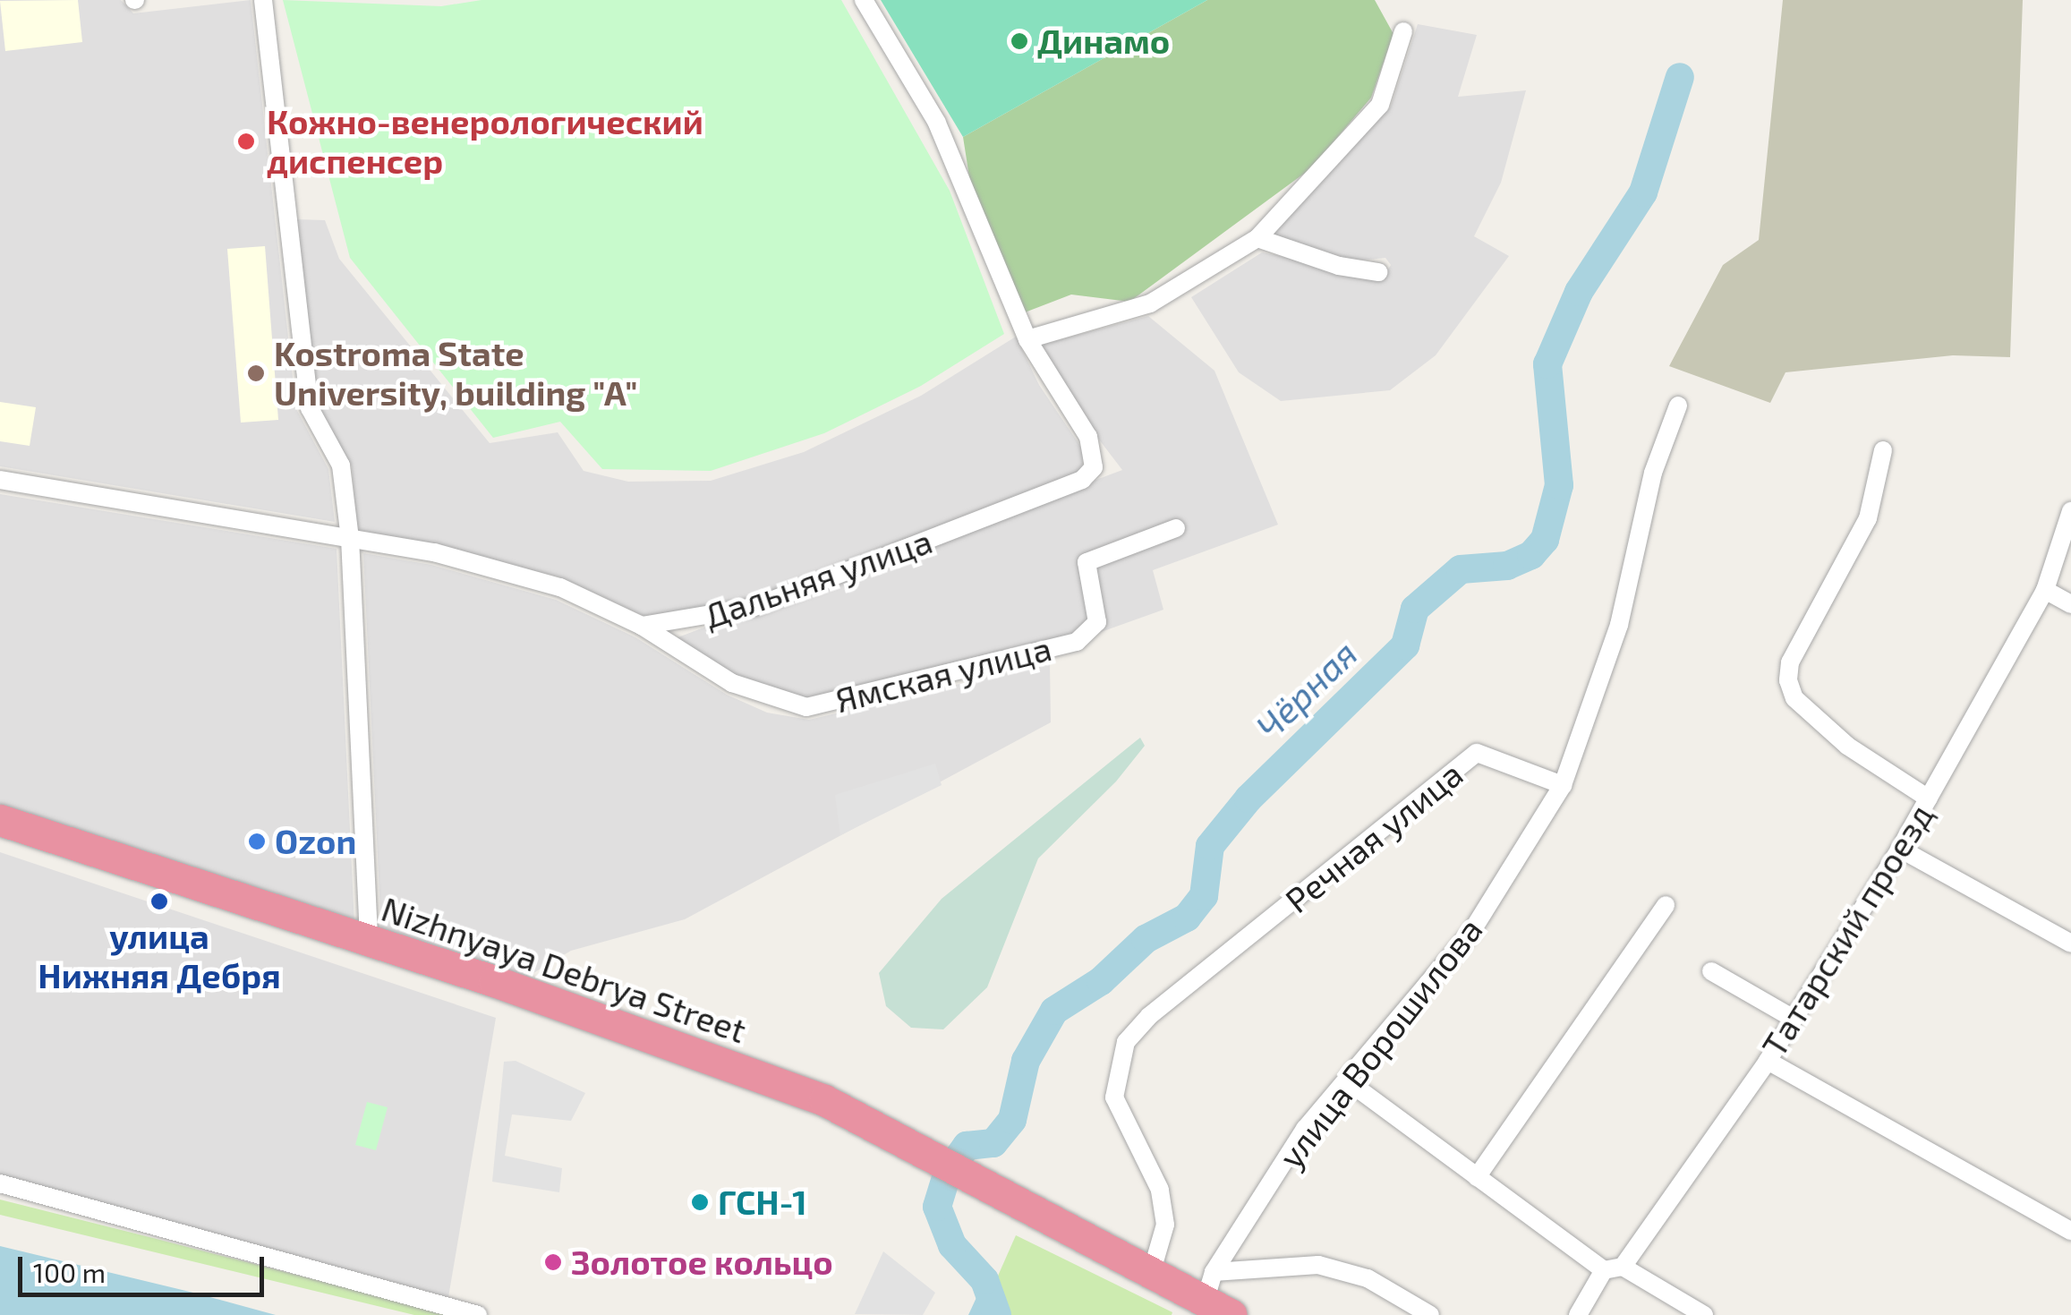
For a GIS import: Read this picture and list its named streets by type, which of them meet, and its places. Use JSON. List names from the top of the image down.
{
  "streets": {
    "highway": ["Nizhnyaya Debrya Street"],
    "street": [
      "Дальняя улица",
      "Ямская улица",
      "Речная улица",
      "Татарский проезд",
      "улица Ворошилова"
    ]
  },
  "crossings": [
    ["Дальняя улица", "Ямская улица"],
    ["Речная улица", "Nizhnyaya Debrya Street"],
    ["Речная улица", "улица Ворошилова"],
    ["Nizhnyaya Debrya Street", "улица Ворошилова"]
  ],
  "water": ["Чёрная"],
  "places": [
    "Динамо",
    "Кожно-венерологический диспенсер",
    "Kostroma State University, building \"A\"",
    "Ozon",
    "улица Нижняя Дебря",
    "ГСН-1",
    "Золотое кольцо"
  ],
  "scale_bar": "100 m"
}
